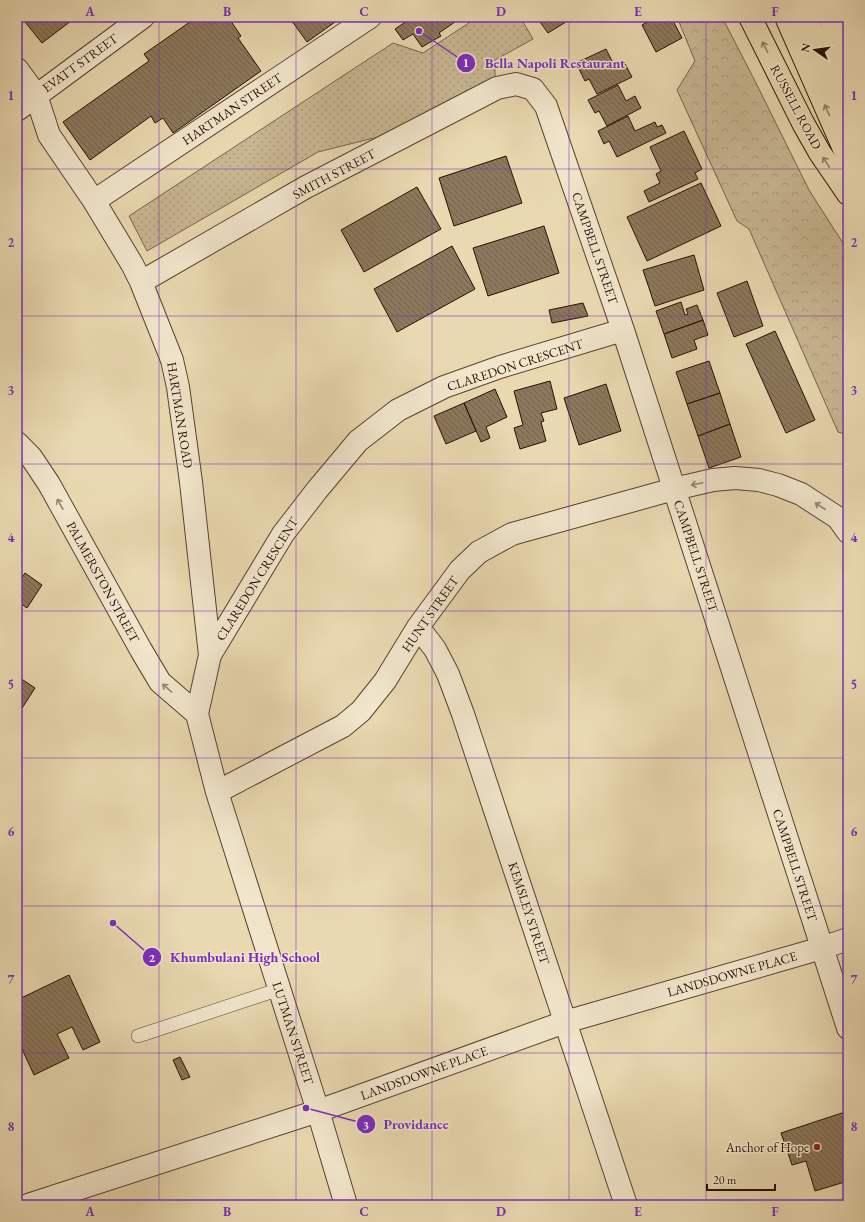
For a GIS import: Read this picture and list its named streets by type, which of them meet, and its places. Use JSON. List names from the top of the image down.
{
  "streets": {
    "main road": ["RUSSELL ROAD"],
    "street": [
      "EVATT STREET",
      "HARTMAN STREET",
      "SMITH STREET",
      "CAMPBELL STREET",
      "CLAREDON CRESCENT",
      "HARTMAN ROAD",
      "PALMERSTON STREET",
      "HUNT STREET",
      "KEMSLEY STREET",
      "LANDSDOWNE PLACE",
      "LUTMAN STREET"
    ]
  },
  "crossings": [
    ["EVATT STREET", "HARTMAN ROAD"],
    ["HARTMAN STREET", "HARTMAN ROAD"],
    ["SMITH STREET", "CAMPBELL STREET"],
    ["SMITH STREET", "HARTMAN ROAD"],
    ["CAMPBELL STREET", "CLAREDON CRESCENT"],
    ["CAMPBELL STREET", "HUNT STREET"],
    ["CAMPBELL STREET", "LANDSDOWNE PLACE"],
    ["CLAREDON CRESCENT", "HARTMAN ROAD"],
    ["CLAREDON CRESCENT", "PALMERSTON STREET"],
    ["CLAREDON CRESCENT", "LUTMAN STREET"],
    ["PALMERSTON STREET", "LUTMAN STREET"],
    ["HUNT STREET", "KEMSLEY STREET"],
    ["HUNT STREET", "LUTMAN STREET"],
    ["KEMSLEY STREET", "LANDSDOWNE PLACE"],
    ["LANDSDOWNE PLACE", "LUTMAN STREET"]
  ],
  "one_way": ["PALMERSTON STREET"],
  "places": [
    "Bella Napoli Restaurant",
    "Khumbulani High School",
    "Providance",
    "Anchor of Hope"
  ],
  "scale_bar": "20 m",
  "north": "left",
  "grid": {
    "columns": [
      "A",
      "B",
      "C",
      "D",
      "E",
      "F"
    ],
    "rows": [
      "1",
      "2",
      "3",
      "4",
      "5",
      "6",
      "7",
      "8"
    ]
  }
}
